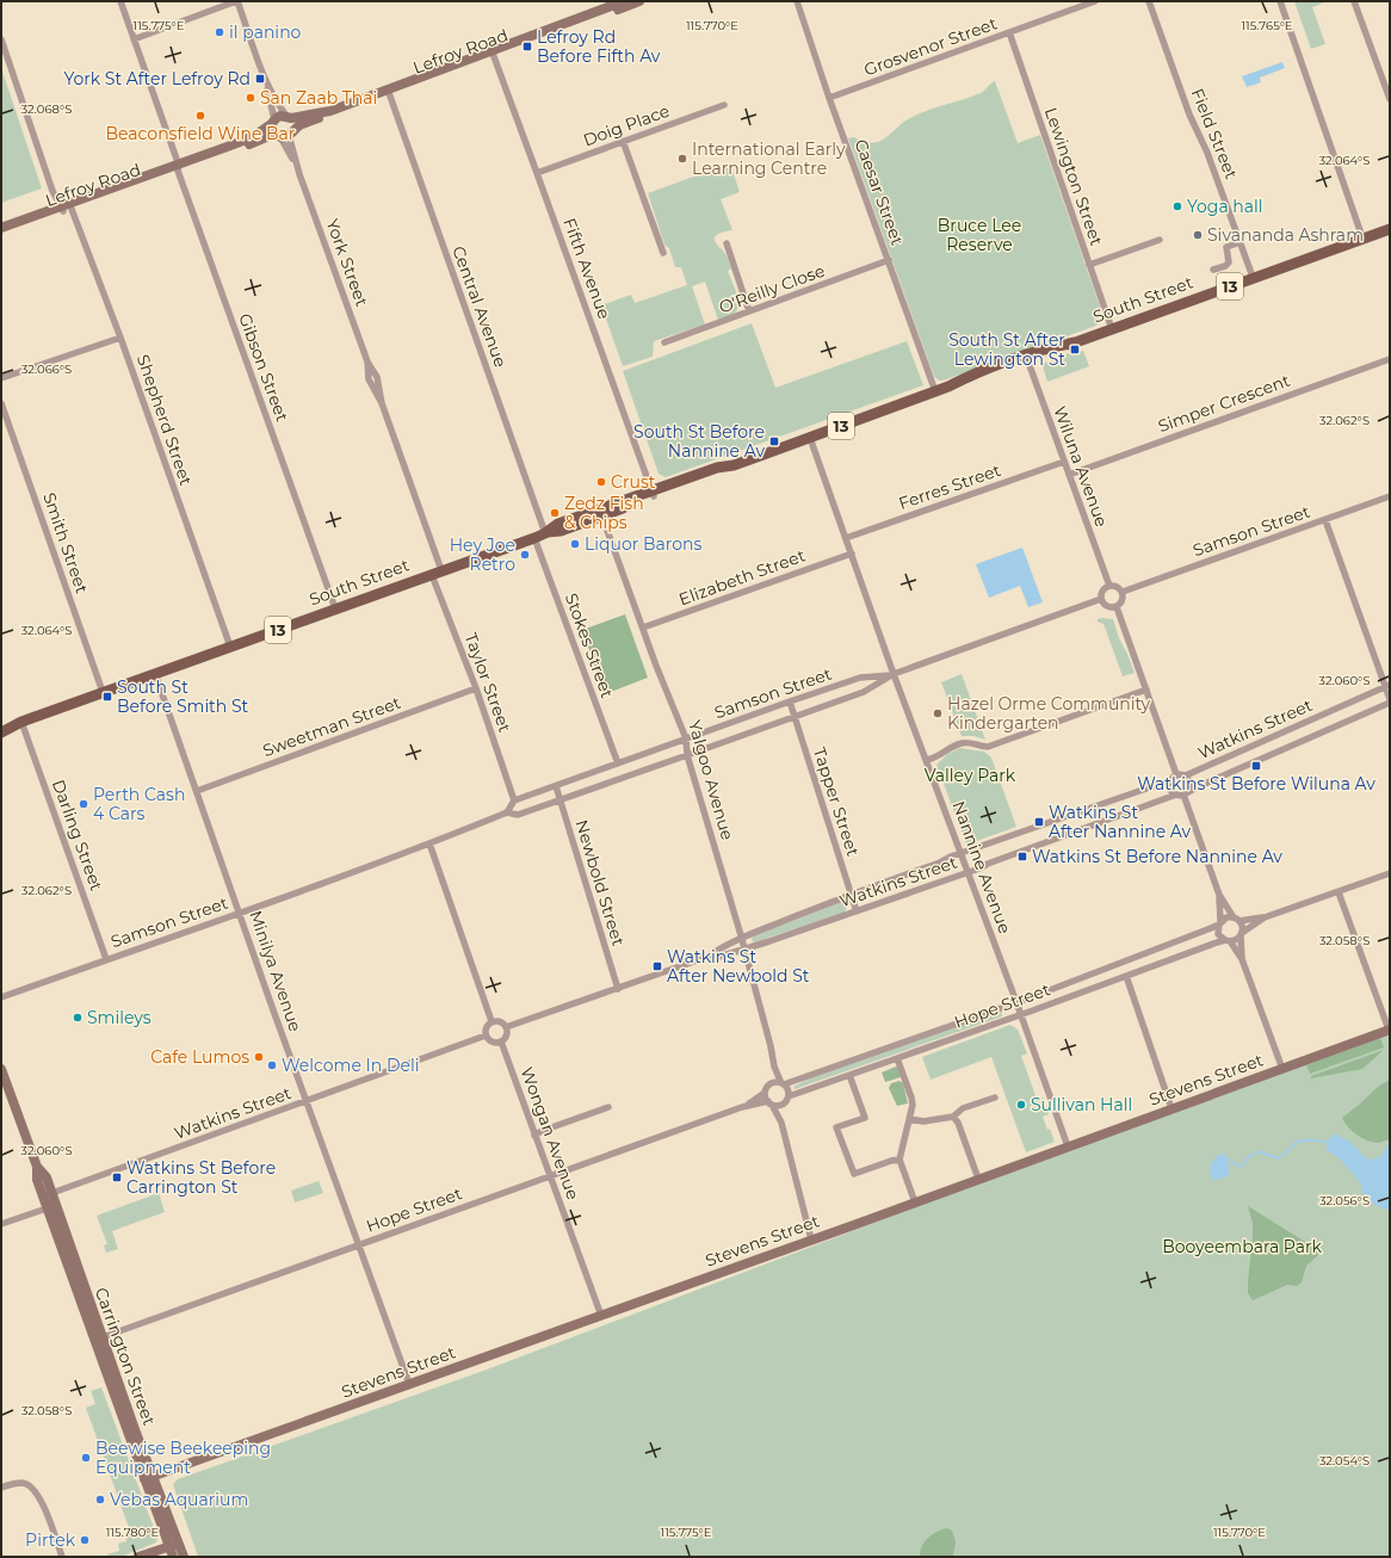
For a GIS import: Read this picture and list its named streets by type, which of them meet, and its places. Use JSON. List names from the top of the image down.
{
  "streets": {
    "main road": ["13", "South Street"],
    "street": [
      "Grosvenor Street",
      "Lefroy Road",
      "Doig Place",
      "Field Street",
      "Lewington Street",
      "Caesar Street",
      "York Street",
      "Fifth Avenue",
      "O'Reilly Close",
      "Central Avenue",
      "Gibson Street",
      "Simper Crescent",
      "Shepherd Street",
      "Wiluna Avenue",
      "Ferres Street",
      "Samson Street",
      "Smith Street",
      "Elizabeth Street",
      "Stokes Street",
      "Taylor Street",
      "Sweetman Street",
      "Watkins Street",
      "Yalgoo Avenue",
      "Tapper Street",
      "Darling Street",
      "Nannine Avenue",
      "Newbold Street",
      "Minilya Avenue",
      "Hope Street",
      "Stevens Street",
      "Wongan Avenue",
      "Carrington Street"
    ]
  },
  "crossings": [
    ["Grosvenor Street", "Lewington Street"],
    ["Grosvenor Street", "Caesar Street"],
    ["Lefroy Road", "York Street"],
    ["Lefroy Road", "Fifth Avenue"],
    ["Lefroy Road", "Central Avenue"],
    ["Lefroy Road", "Gibson Street"],
    ["Lefroy Road", "Shepherd Street"],
    ["Doig Place", "Fifth Avenue"],
    ["Field Street", "South Street"],
    ["Lewington Street", "South Street"],
    ["Caesar Street", "O'Reilly Close"],
    ["Caesar Street", "South Street"],
    ["York Street", "South Street"],
    ["York Street", "Taylor Street"],
    ["Fifth Avenue", "South Street"],
    ["South Street", "Central Avenue"],
    ["South Street", "Gibson Street"],
    ["South Street", "Shepherd Street"],
    ["South Street", "Wiluna Avenue"],
    ["South Street", "Smith Street"],
    ["South Street", "Stokes Street"],
    ["South Street", "Taylor Street"],
    ["South Street", "Yalgoo Avenue"],
    ["South Street", "Darling Street"],
    ["South Street", "Nannine Avenue"],
    ["South Street", "Minilya Avenue"],
    ["Simper Crescent", "Wiluna Avenue"],
    ["Wiluna Avenue", "Ferres Street"],
    ["Wiluna Avenue", "Samson Street"],
    ["Ferres Street", "Nannine Avenue"],
    ["Samson Street", "Stokes Street"],
    ["Samson Street", "Taylor Street"],
    ["Samson Street", "Yalgoo Avenue"],
    ["Samson Street", "Tapper Street"],
    ["Samson Street", "Darling Street"],
    ["Samson Street", "Nannine Avenue"],
    ["Samson Street", "Newbold Street"],
    ["Samson Street", "Minilya Avenue"],
    ["Elizabeth Street", "Yalgoo Avenue"],
    ["Elizabeth Street", "Nannine Avenue"],
    ["Taylor Street", "Sweetman Street"],
    ["Sweetman Street", "Minilya Avenue"],
    ["Watkins Street", "Yalgoo Avenue"],
    ["Watkins Street", "Tapper Street"],
    ["Watkins Street", "Nannine Avenue"],
    ["Watkins Street", "Newbold Street"],
    ["Watkins Street", "Minilya Avenue"],
    ["Watkins Street", "Wongan Avenue"],
    ["Watkins Street", "Carrington Street"],
    ["Yalgoo Avenue", "Hope Street"],
    ["Nannine Avenue", "Hope Street"],
    ["Nannine Avenue", "Stevens Street"],
    ["Minilya Avenue", "Hope Street"],
    ["Minilya Avenue", "Stevens Street"],
    ["Hope Street", "Wongan Avenue"],
    ["Hope Street", "Carrington Street"],
    ["Stevens Street", "Wongan Avenue"],
    ["Stevens Street", "Carrington Street"]
  ],
  "parks": ["Bruce Lee Reserve", "Valley Park", "Booyeembara Park"],
  "places": {
    "other": [
      "il panino",
      "San Zaab Thai",
      "Beaconsfield Wine Bar",
      "International Early Learning Centre",
      "Yoga hall",
      "Sivananda Ashram",
      "Crust",
      "Zedz Fish & Chips",
      "Liquor Barons",
      "Hey Joe Retro",
      "Hazel Orme Community Kindergarten",
      "Perth Cash 4 Cars",
      "Smileys",
      "Cafe Lumos",
      "Welcome In Deli",
      "Sullivan Hall",
      "Beewise Beekeeping Equipment",
      "Vebas Aquarium",
      "Pirtek"
    ],
    "transit": [
      "Lefroy Rd Before Fifth Av",
      "York St After Lefroy Rd",
      "South St After Lewington St",
      "South St Before Nannine Av",
      "South St Before Smith St",
      "Watkins St Before Wiluna Av",
      "Watkins St After Nannine Av",
      "Watkins St Before Nannine Av",
      "Watkins St After Newbold St",
      "Watkins St Before Carrington St"
    ]
  },
  "coordinates": [
    "115.775°E",
    "115.770°E",
    "115.765°E",
    "32.068°S",
    "32.064°S",
    "32.066°S",
    "32.062°S",
    "32.060°S",
    "32.058°S",
    "32.056°S",
    "32.054°S",
    "115.780°E"
  ]
}
